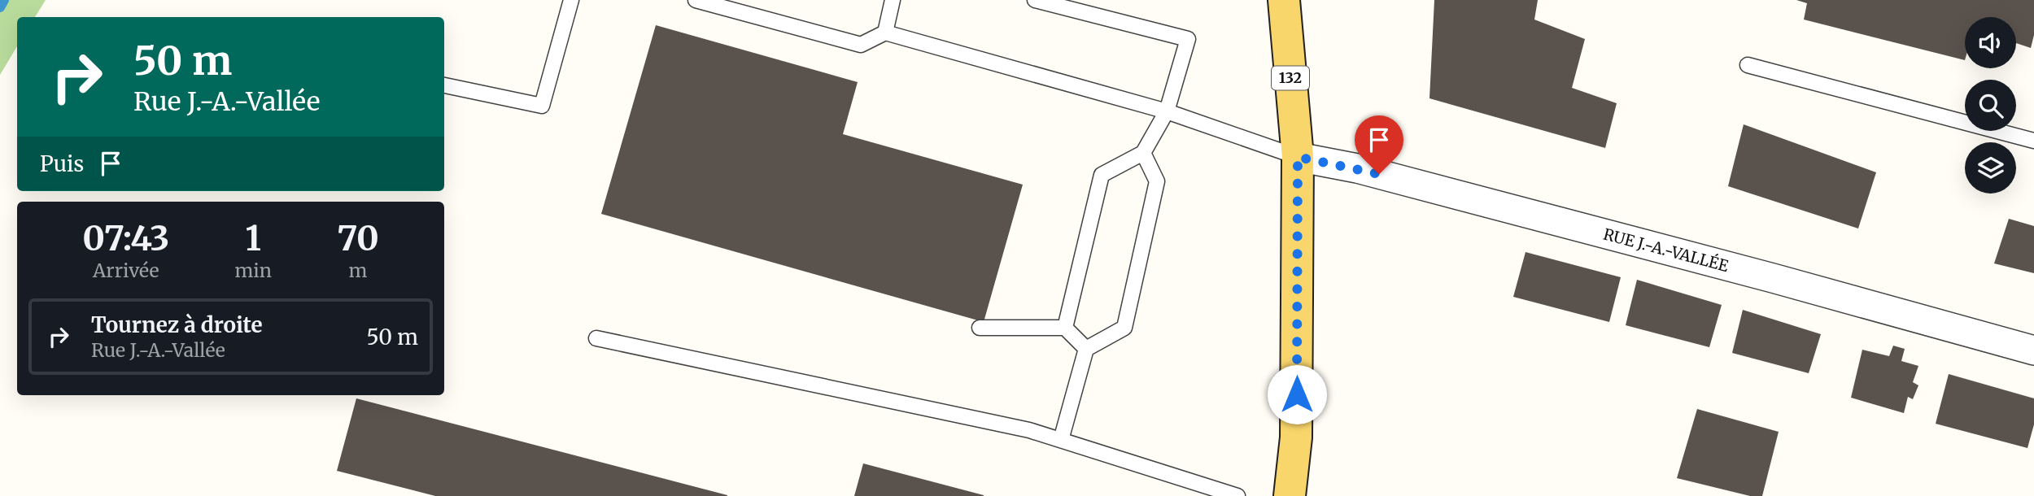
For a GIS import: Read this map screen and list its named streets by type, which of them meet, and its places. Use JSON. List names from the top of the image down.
{
  "streets": {
    "main road": ["132"],
    "street": ["RUE J.-A.-VALLÉE"]
  },
  "crossings": [
    ["132", "RUE J.-A.-VALLÉE"]
  ],
  "page": {
    "turn": ["50 m", "Rue J.-A.-Vallée"],
    "then": "Puis",
    "eta": [
      "07:43",
      "Arrivée",
      "1",
      "min",
      "70",
      "m"
    ],
    "list": [
      {
        "name": "Tournez à droite",
        "note": "Rue J.-A.-Vallée",
        "value": "50 m"
      }
    ]
  }
}
